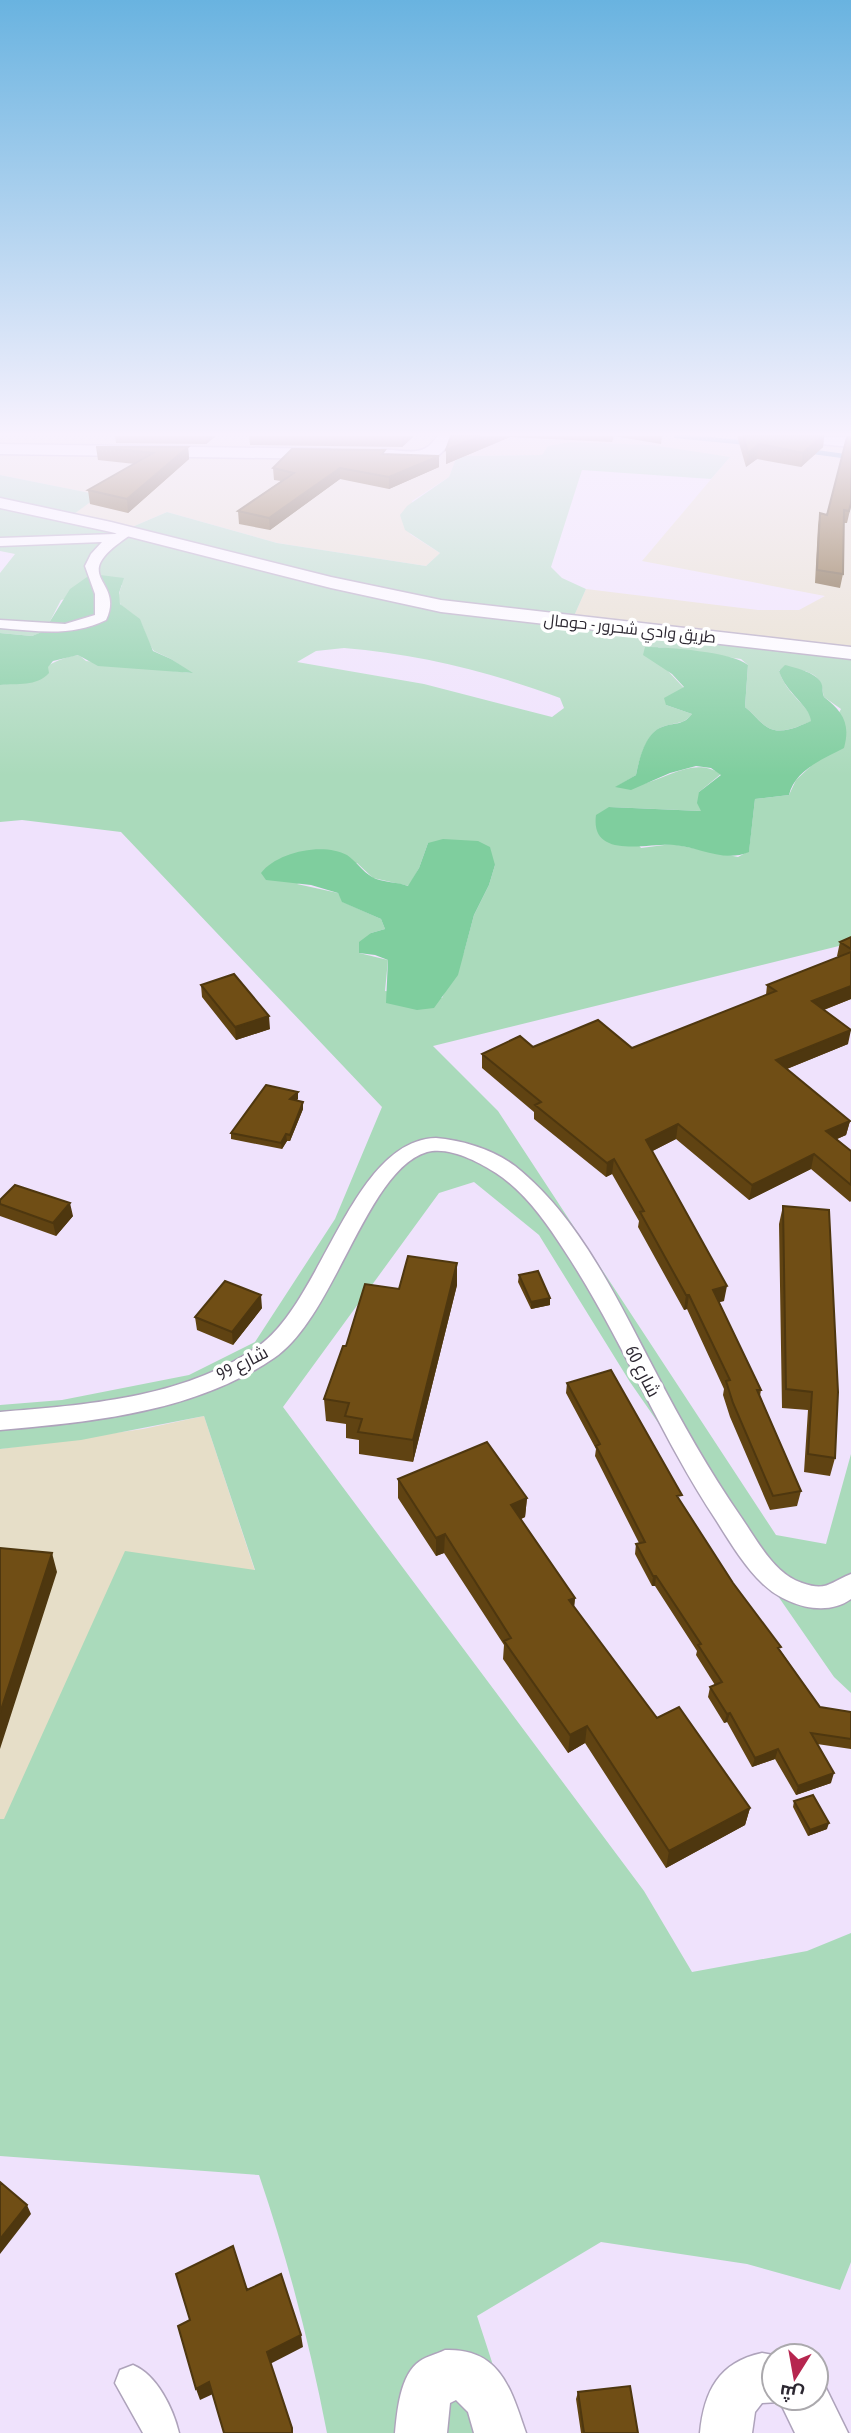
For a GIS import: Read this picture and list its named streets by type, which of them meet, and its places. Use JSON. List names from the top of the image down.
{
  "streets": {
    "main road": ["طريق وادي شحرور - حومال"],
    "street": ["شارع 99", "شارع 60"]
  },
  "crossings": [
    ["شارع 99", "شارع 60"]
  ],
  "north": "bottom"
}
